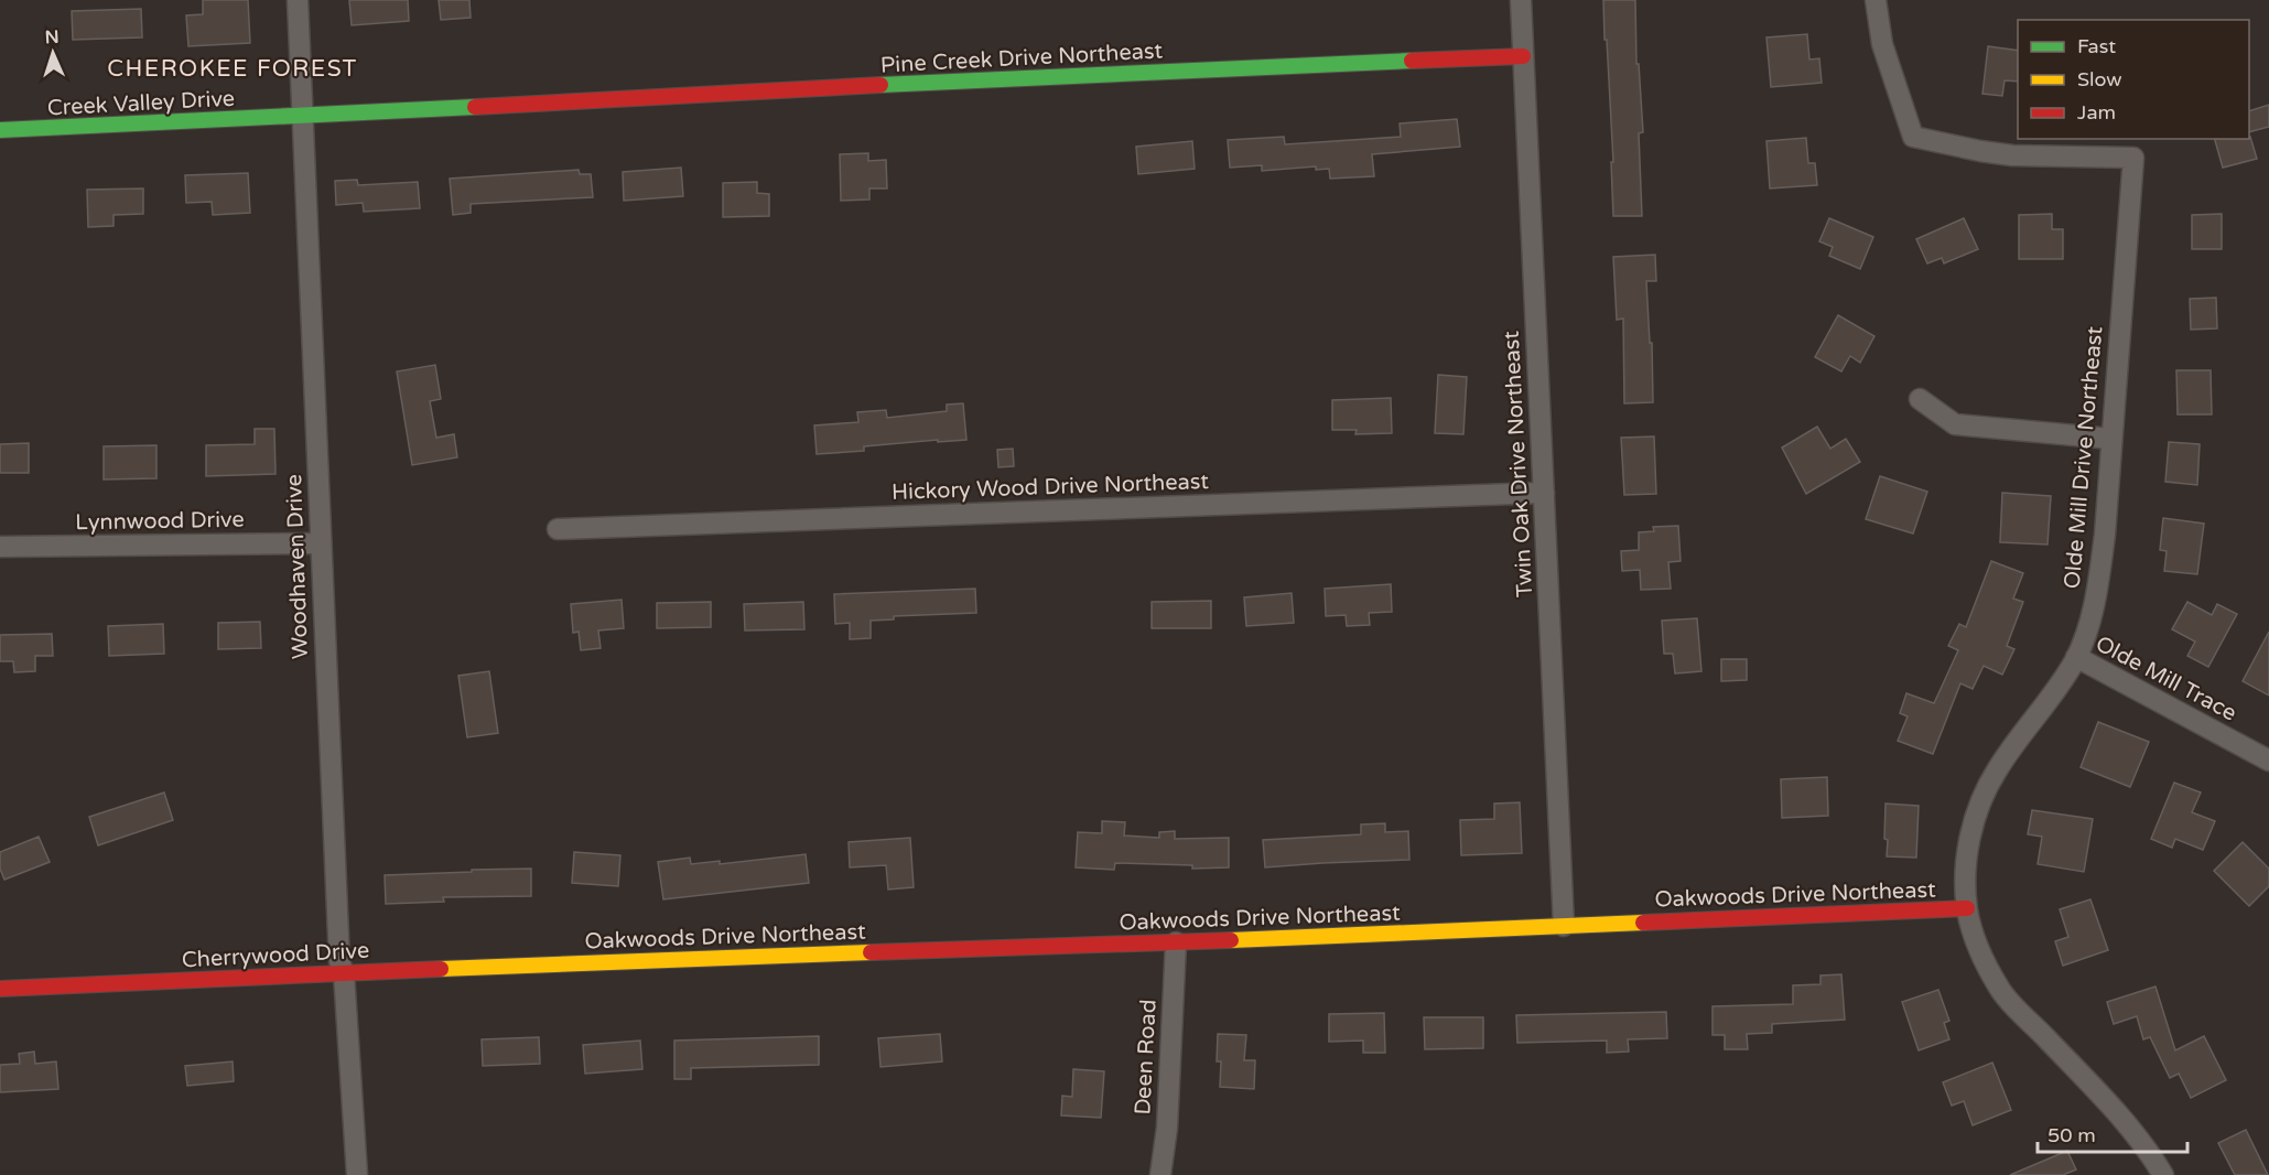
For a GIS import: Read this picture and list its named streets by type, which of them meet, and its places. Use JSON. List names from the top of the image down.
{
  "streets": {
    "street": [
      "Pine Creek Drive Northeast",
      "Creek Valley Drive",
      "Olde Mill Drive Northeast",
      "Twin Oak Drive Northeast",
      "Hickory Wood Drive Northeast",
      "Lynnwood Drive",
      "Woodhaven Drive",
      "Olde Mill Trace",
      "Oakwoods Drive Northeast",
      "Cherrywood Drive",
      "Deen Road"
    ]
  },
  "crossings": [
    ["Pine Creek Drive Northeast", "Creek Valley Drive"],
    ["Pine Creek Drive Northeast", "Twin Oak Drive Northeast"],
    ["Creek Valley Drive", "Woodhaven Drive"],
    ["Olde Mill Drive Northeast", "Olde Mill Trace"],
    ["Olde Mill Drive Northeast", "Oakwoods Drive Northeast"],
    ["Twin Oak Drive Northeast", "Hickory Wood Drive Northeast"],
    ["Twin Oak Drive Northeast", "Oakwoods Drive Northeast"],
    ["Lynnwood Drive", "Woodhaven Drive"],
    ["Woodhaven Drive", "Cherrywood Drive"],
    ["Oakwoods Drive Northeast", "Cherrywood Drive"],
    ["Oakwoods Drive Northeast", "Deen Road"]
  ],
  "districts": ["CHEROKEE FOREST"],
  "legend": ["Fast", "Slow", "Jam"],
  "scale_bar": "50 m",
  "north": "top"
}
